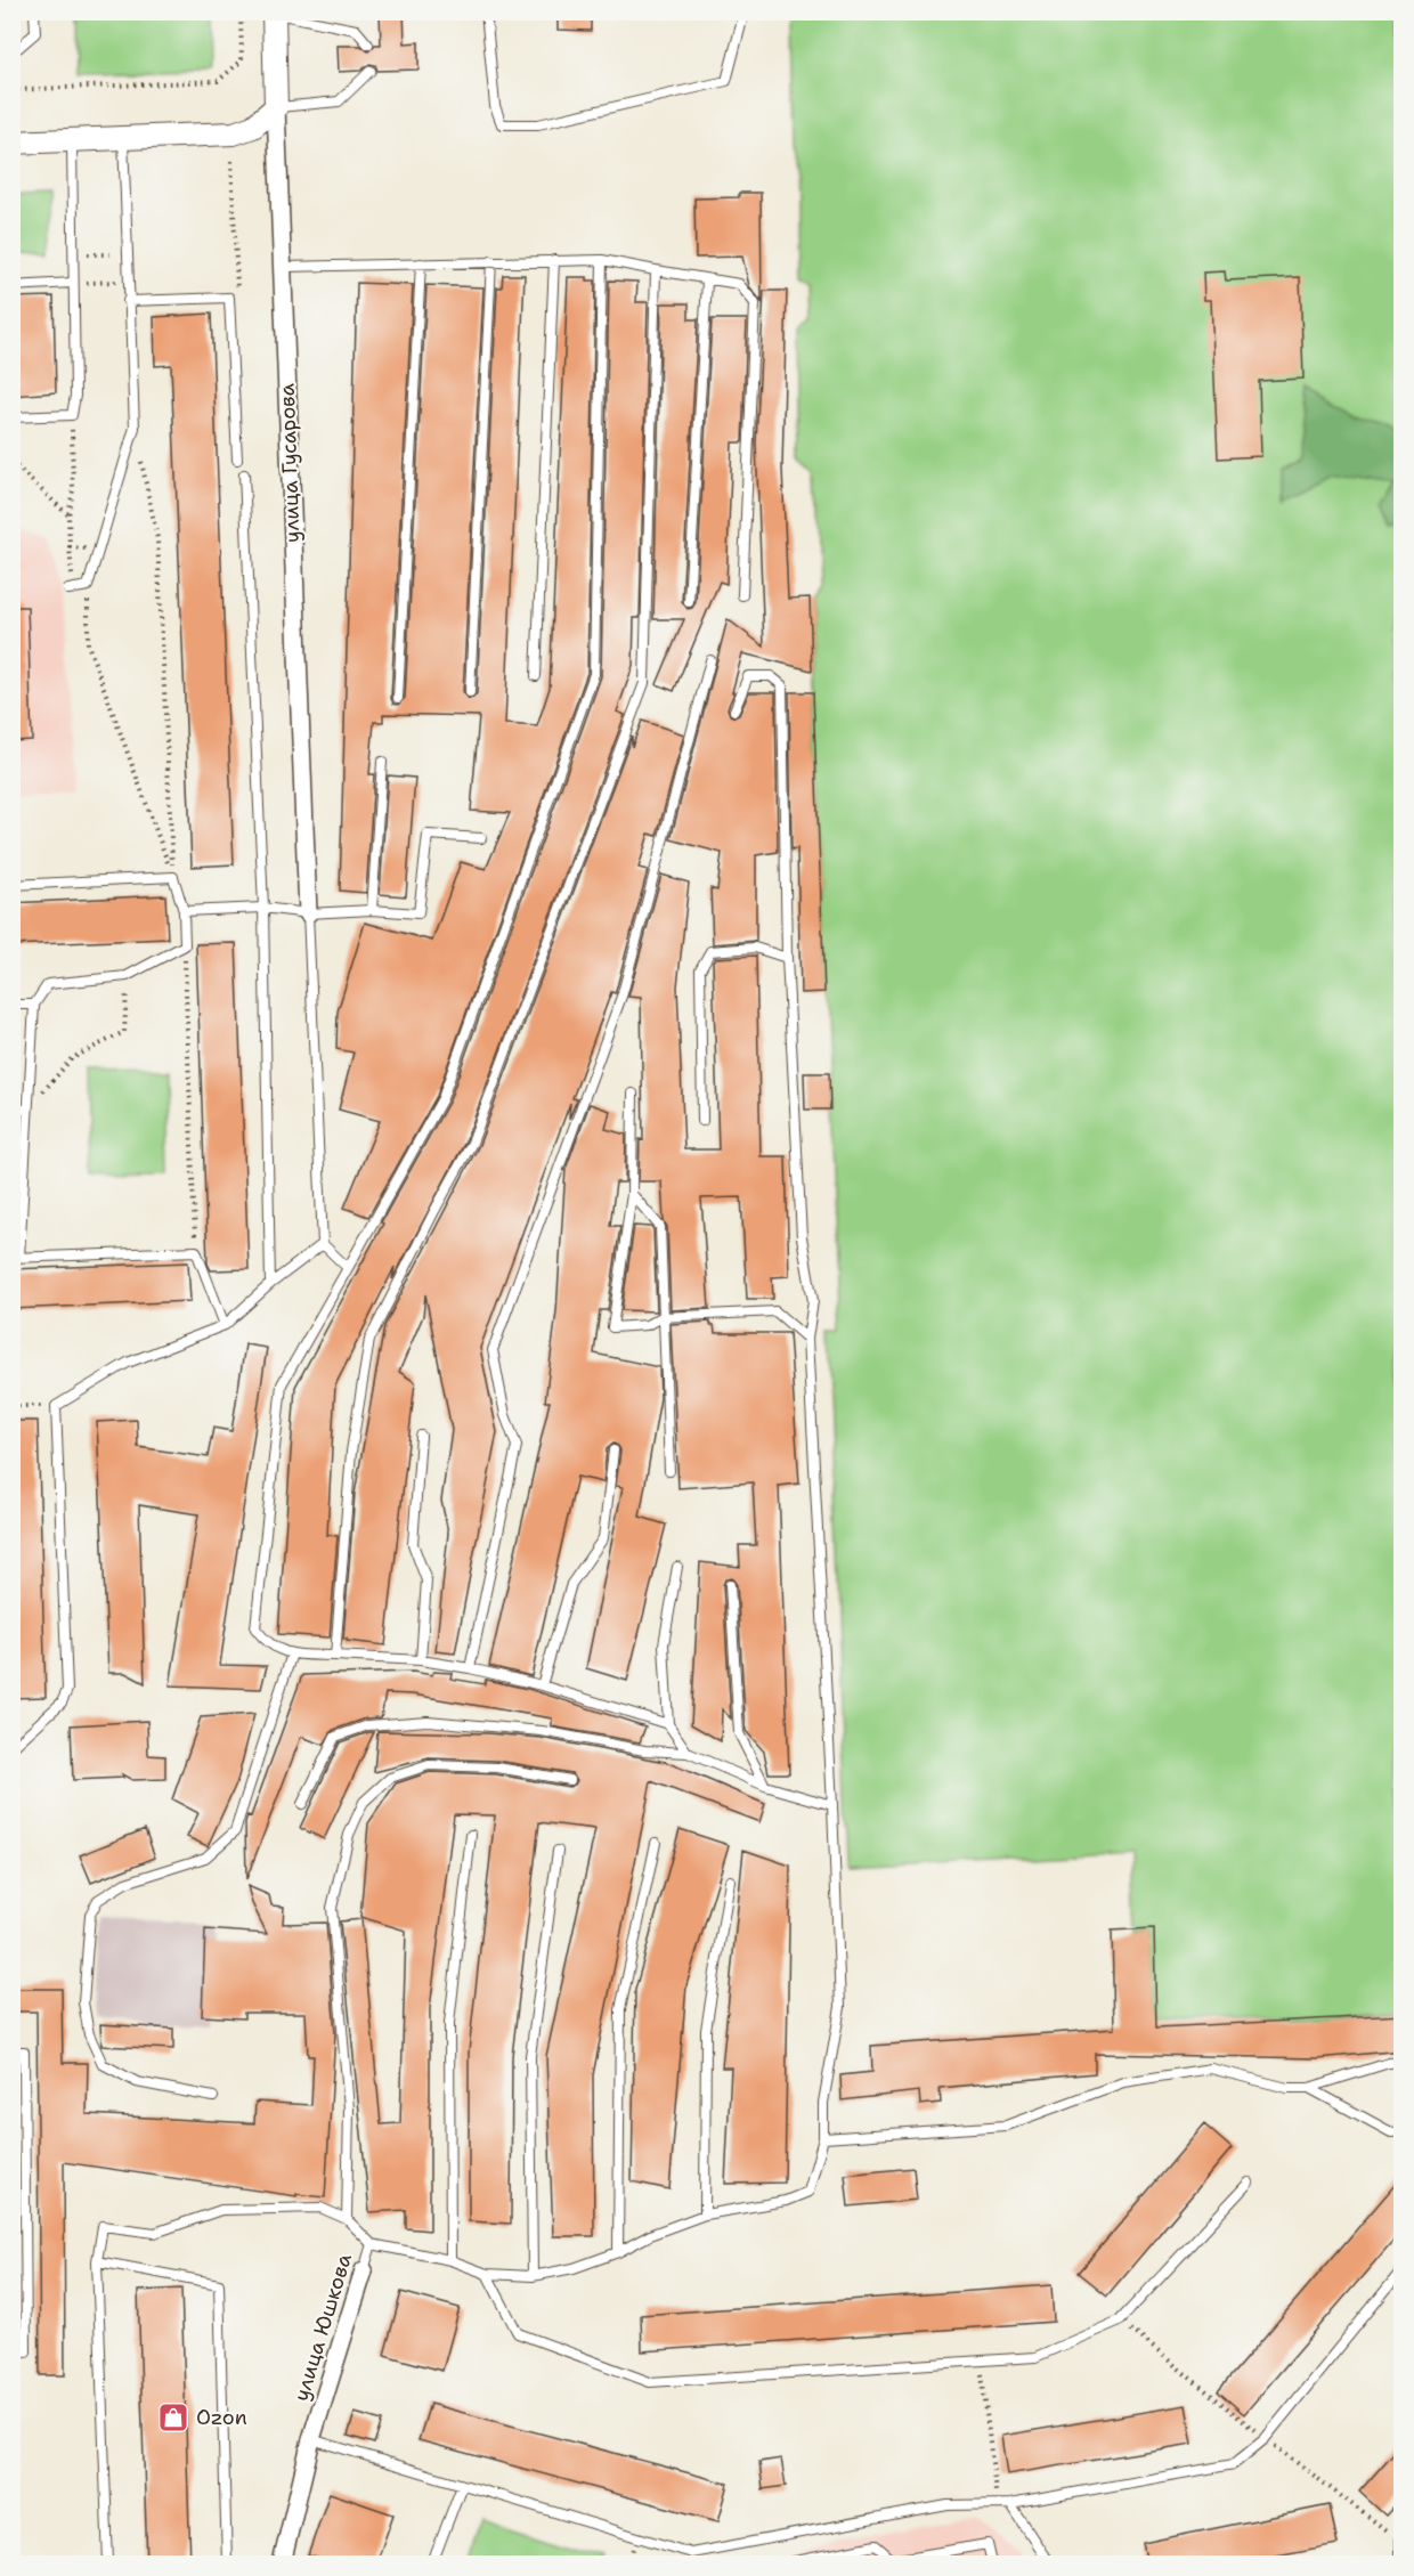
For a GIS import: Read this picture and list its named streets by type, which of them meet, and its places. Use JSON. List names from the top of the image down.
{
  "streets": {
    "street": ["улица Гусарова", "улица Юшкова"]
  },
  "places": {
    "shop": ["Ozon"]
  }
}
